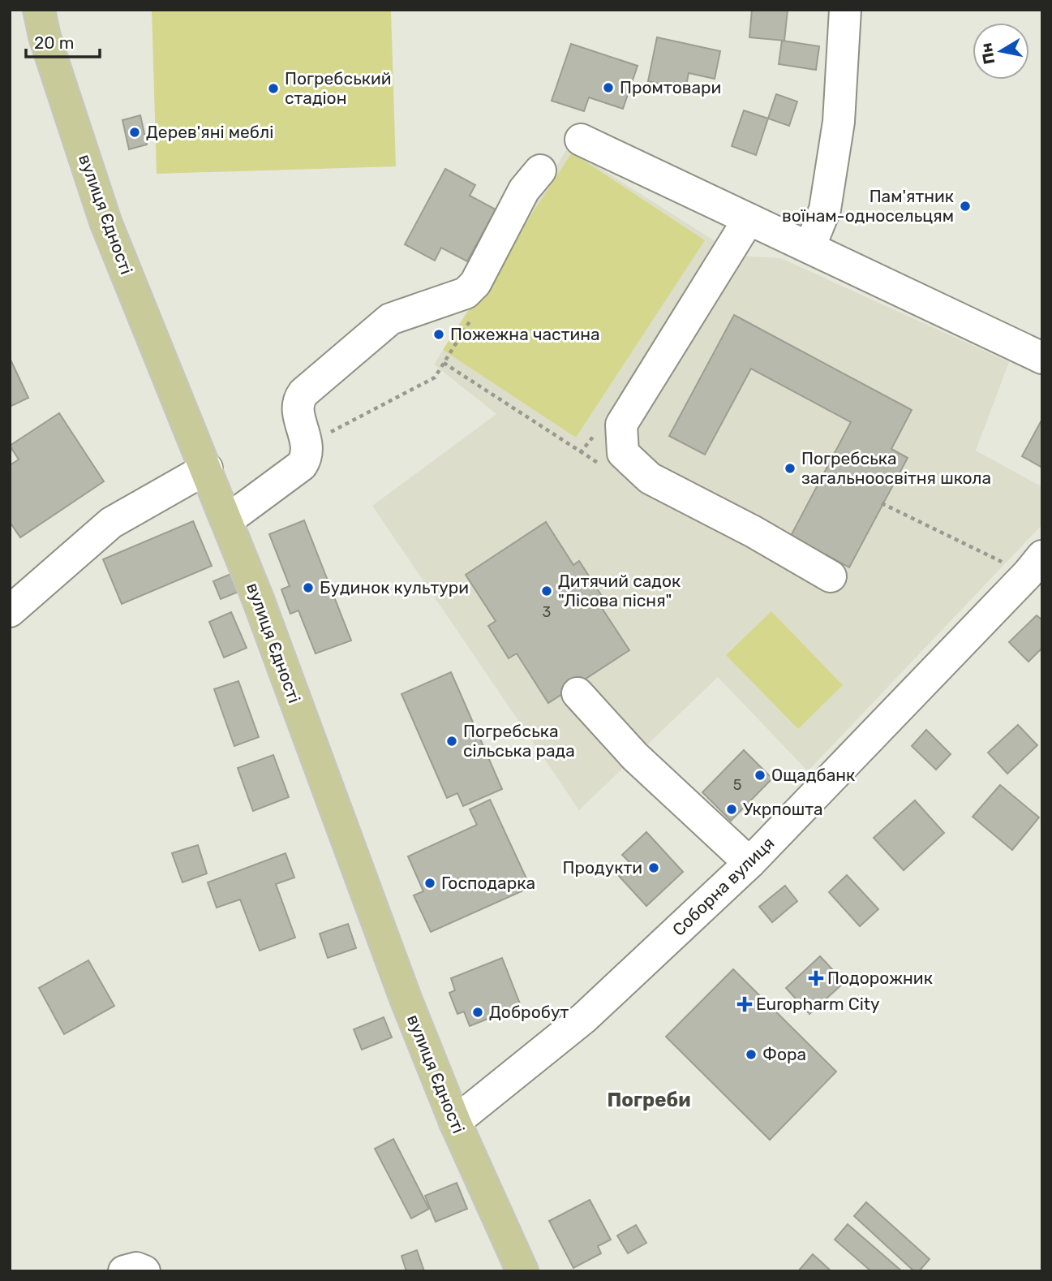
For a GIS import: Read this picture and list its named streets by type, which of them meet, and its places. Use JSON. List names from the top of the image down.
{
  "streets": {
    "main road": ["вулиця Єдності"],
    "street": ["Соборна вулиця"]
  },
  "crossings": [
    ["вулиця Єдності", "Соборна вулиця"]
  ],
  "districts": ["Погреби"],
  "places": {
    "other": [
      "Промтовари",
      "Погребський стадіон",
      "Дерев'яні меблі",
      "Пам'ятник воїнам-односельцям",
      "Пожежна частина",
      "Погребська загальноосвітня школа",
      "Будинок культури",
      "Дитячий садок \"Лісова пісня\"",
      "Погребська сільська рада",
      "Ощадбанк",
      "Укрпошта",
      "Продукти",
      "Господарка",
      "Добробут",
      "Фора"
    ],
    "health": ["Подорожник", "Europharm City"]
  },
  "house_numbers": ["3", "5"],
  "scale_bar": "20 m",
  "north": "left"
}
